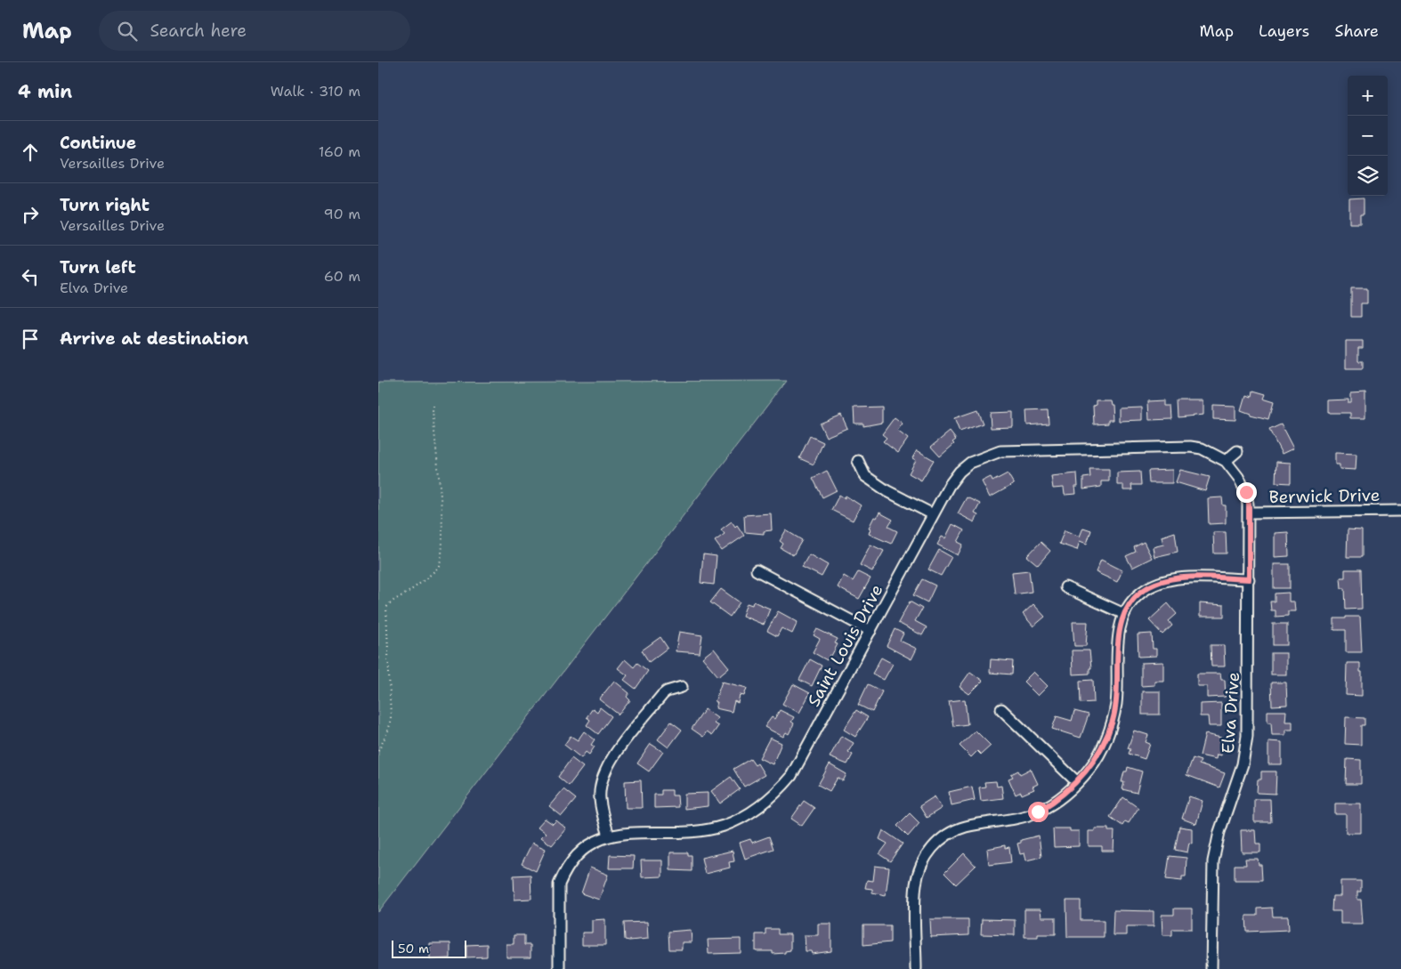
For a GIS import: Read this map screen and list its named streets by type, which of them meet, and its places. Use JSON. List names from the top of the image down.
{
  "streets": {
    "street": ["Berwick Drive", "Saint Louis Drive", "Elva Drive"]
  },
  "crossings": [
    ["Berwick Drive", "Elva Drive"],
    ["Saint Louis Drive", "Elva Drive"]
  ],
  "scale_bar": "50 m",
  "page": {
    "header": "Map",
    "search": "Search here",
    "nav": ["Map", "Layers", "Share"],
    "heading": ["4 min", "Walk · 310 m"],
    "map_buttons": ["+", "−"],
    "list": [
      ["Continue", "Versailles Drive", "160 m"],
      ["Turn right", "Versailles Drive", "90 m"],
      ["Turn left", "Elva Drive", "60 m"],
      "Arrive at destination"
    ],
    "scale": "50 m"
  }
}
